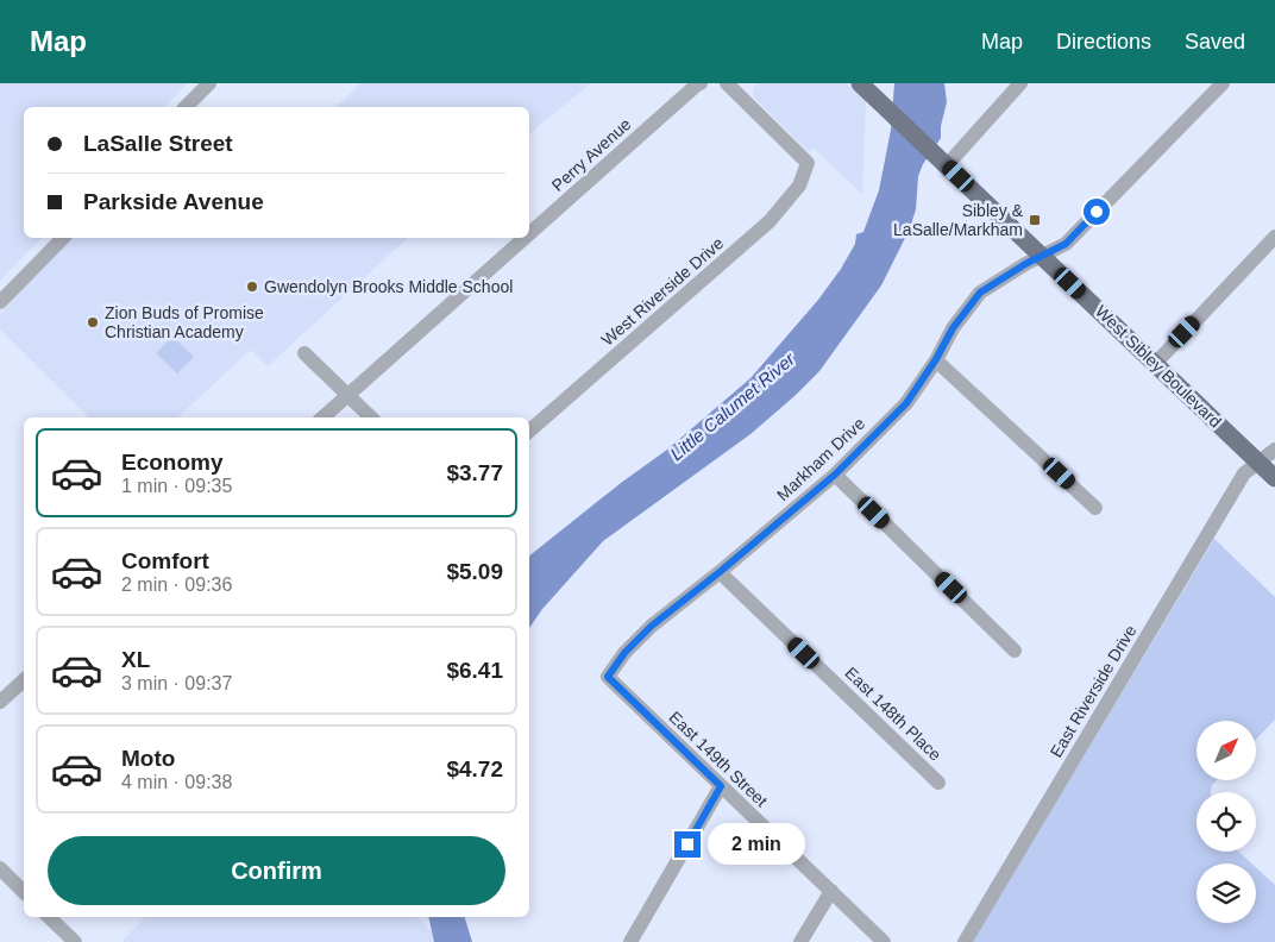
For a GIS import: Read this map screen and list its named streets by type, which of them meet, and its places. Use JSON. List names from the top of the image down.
{
  "streets": {
    "main road": ["West Sibley Boulevard"],
    "street": [
      "Perry Avenue",
      "West Riverside Drive",
      "Markham Drive",
      "East Riverside Drive",
      "East 148th Place",
      "East 149th Street"
    ]
  },
  "crossings": [
    ["West Sibley Boulevard", "Markham Drive"],
    ["West Sibley Boulevard", "East Riverside Drive"],
    ["Markham Drive", "East 148th Place"],
    ["Markham Drive", "East 149th Street"]
  ],
  "water": ["Little Calumet River"],
  "places": {
    "transit": ["Sibley & LaSalle/Markham"],
    "other": ["Gwendolyn Brooks Middle School", "Zion Buds of Promise Christian Academy"]
  },
  "north": "top right",
  "page": {
    "header": "Map",
    "nav": ["Map", "Directions", "Saved"],
    "banner": ["LaSalle Street", "Parkside Avenue"],
    "list": [
      {
        "name": "Economy",
        "note": "1 min · 09:35",
        "value": "$3.77"
      },
      {
        "name": "Comfort",
        "note": "2 min · 09:36",
        "value": "$5.09"
      },
      {
        "name": "XL",
        "note": "3 min · 09:37",
        "value": "$6.41"
      },
      {
        "name": "Moto",
        "note": "4 min · 09:38",
        "value": "$4.72"
      }
    ],
    "bubble": "2 min",
    "buttons": "Confirm"
  }
}
